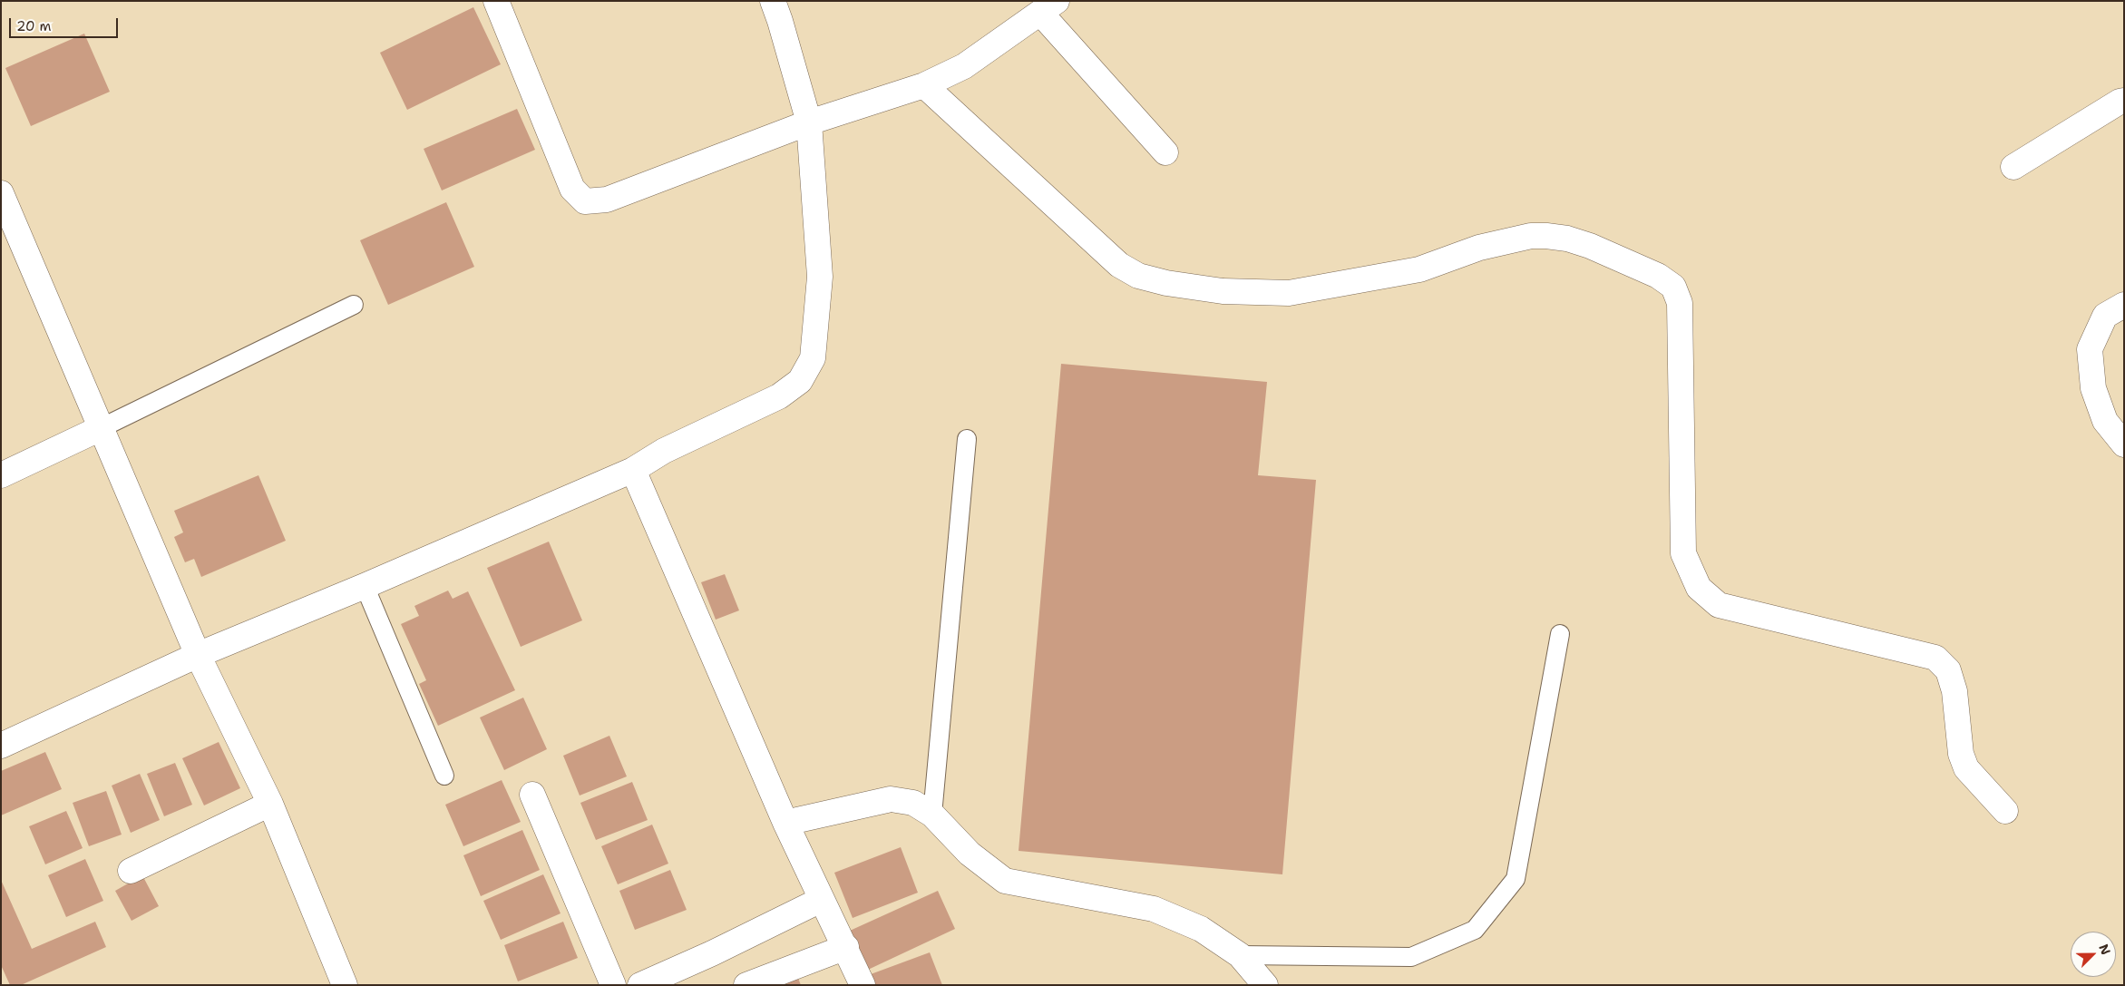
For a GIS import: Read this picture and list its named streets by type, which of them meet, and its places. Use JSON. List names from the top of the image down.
{
  "scale_bar": "20 m",
  "north": "top right"
}
